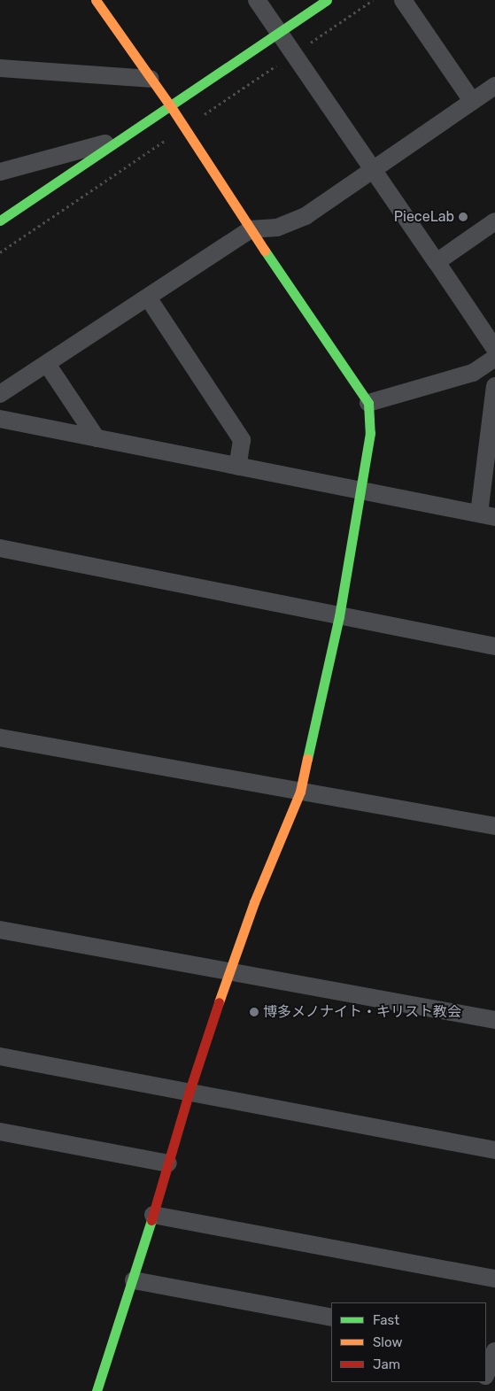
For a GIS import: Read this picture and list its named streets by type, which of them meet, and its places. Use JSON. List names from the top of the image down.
{
  "places": ["PieceLab", "博多メノナイト・キリスト教会"],
  "legend": ["Fast", "Slow", "Jam"]
}
